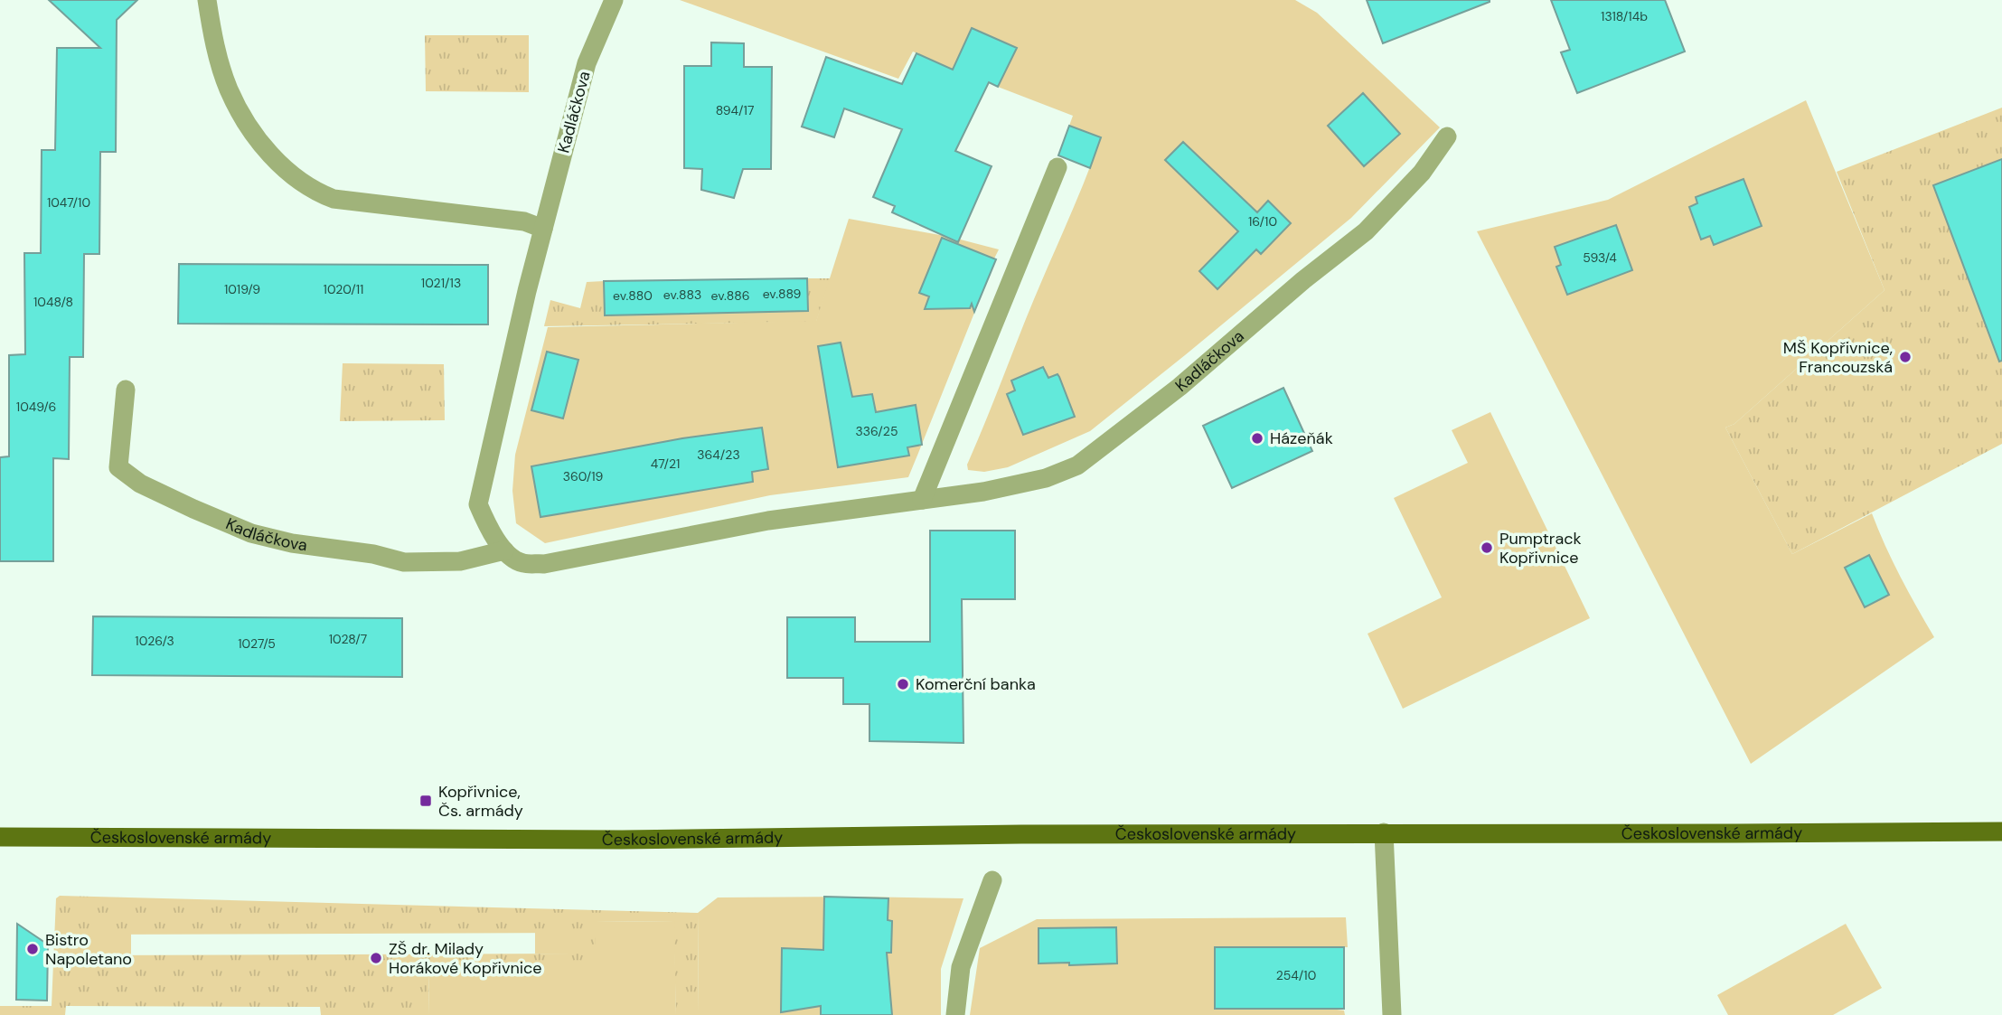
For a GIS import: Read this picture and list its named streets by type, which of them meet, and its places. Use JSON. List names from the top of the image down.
{
  "streets": {
    "main road": ["Československé armády"],
    "street": ["Kadláčkova"]
  },
  "places": {
    "other": [
      "MŠ Kopřivnice, Francouzská",
      "Házeňák",
      "Pumptrack Kopřivnice",
      "Komerční banka",
      "Bistro Napoletano",
      "ZŠ dr. Milady Horákové Kopřivnice"
    ],
    "transit": ["Kopřivnice, Čs. armády"]
  },
  "house_numbers": [
    "1318/14b",
    "894/17",
    "1047/10",
    "16/10",
    "593/4",
    "1021/13",
    "1019/9",
    "1020/11",
    "ev.889",
    "ev.883",
    "ev.880",
    "ev.886",
    "1048/8",
    "1049/6",
    "336/25",
    "364/23",
    "47/21",
    "360/19",
    "1028/7",
    "1026/3",
    "1027/5",
    "254/10"
  ]
}
